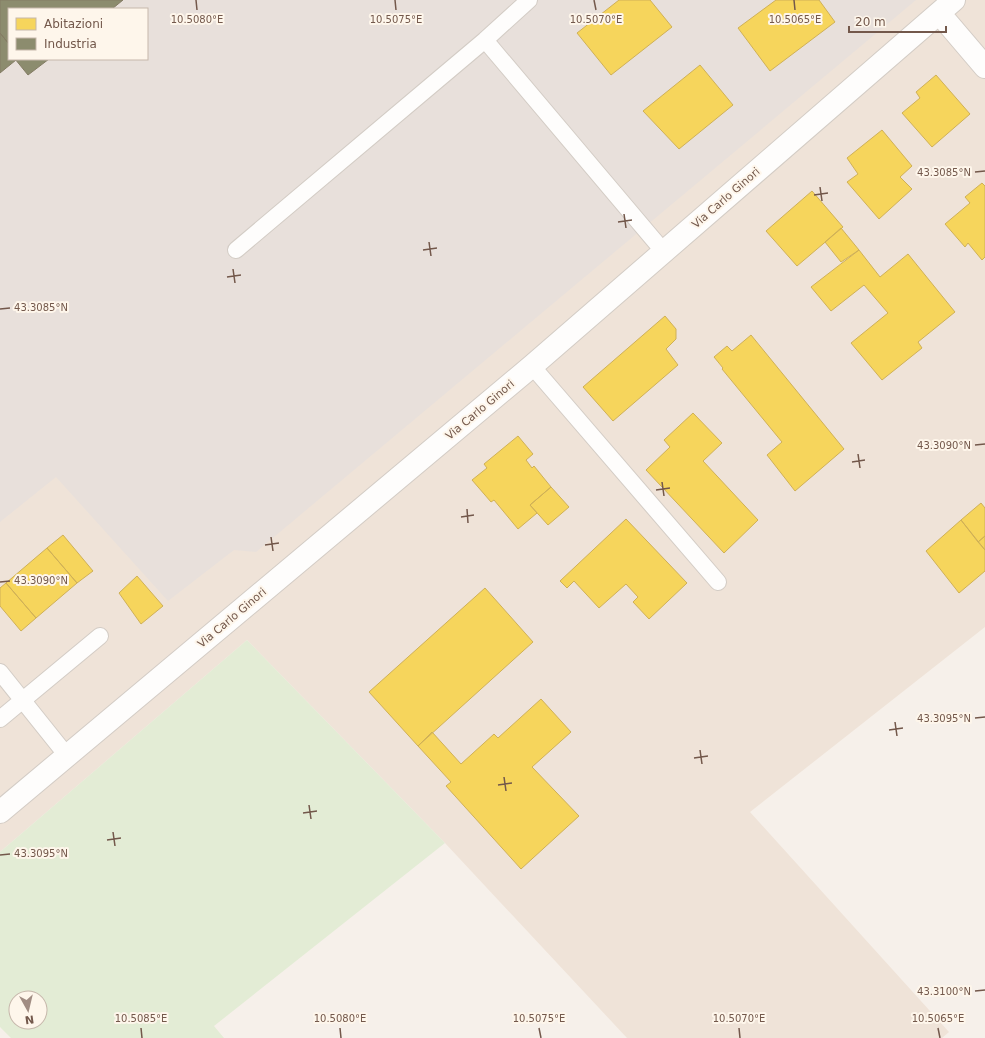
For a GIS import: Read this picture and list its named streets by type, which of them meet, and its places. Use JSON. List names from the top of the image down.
{
  "streets": {
    "street": ["Via Carlo Ginori"]
  },
  "legend": ["Abitazioni", "Industria"],
  "scale_bar": "20 m",
  "north": "bottom",
  "coordinates": [
    "10.5080°E",
    "10.5075°E",
    "10.5070°E",
    "10.5065°E",
    "43.3085°N",
    "43.3090°N",
    "43.3095°N",
    "43.3100°N",
    "10.5085°E"
  ]
}
